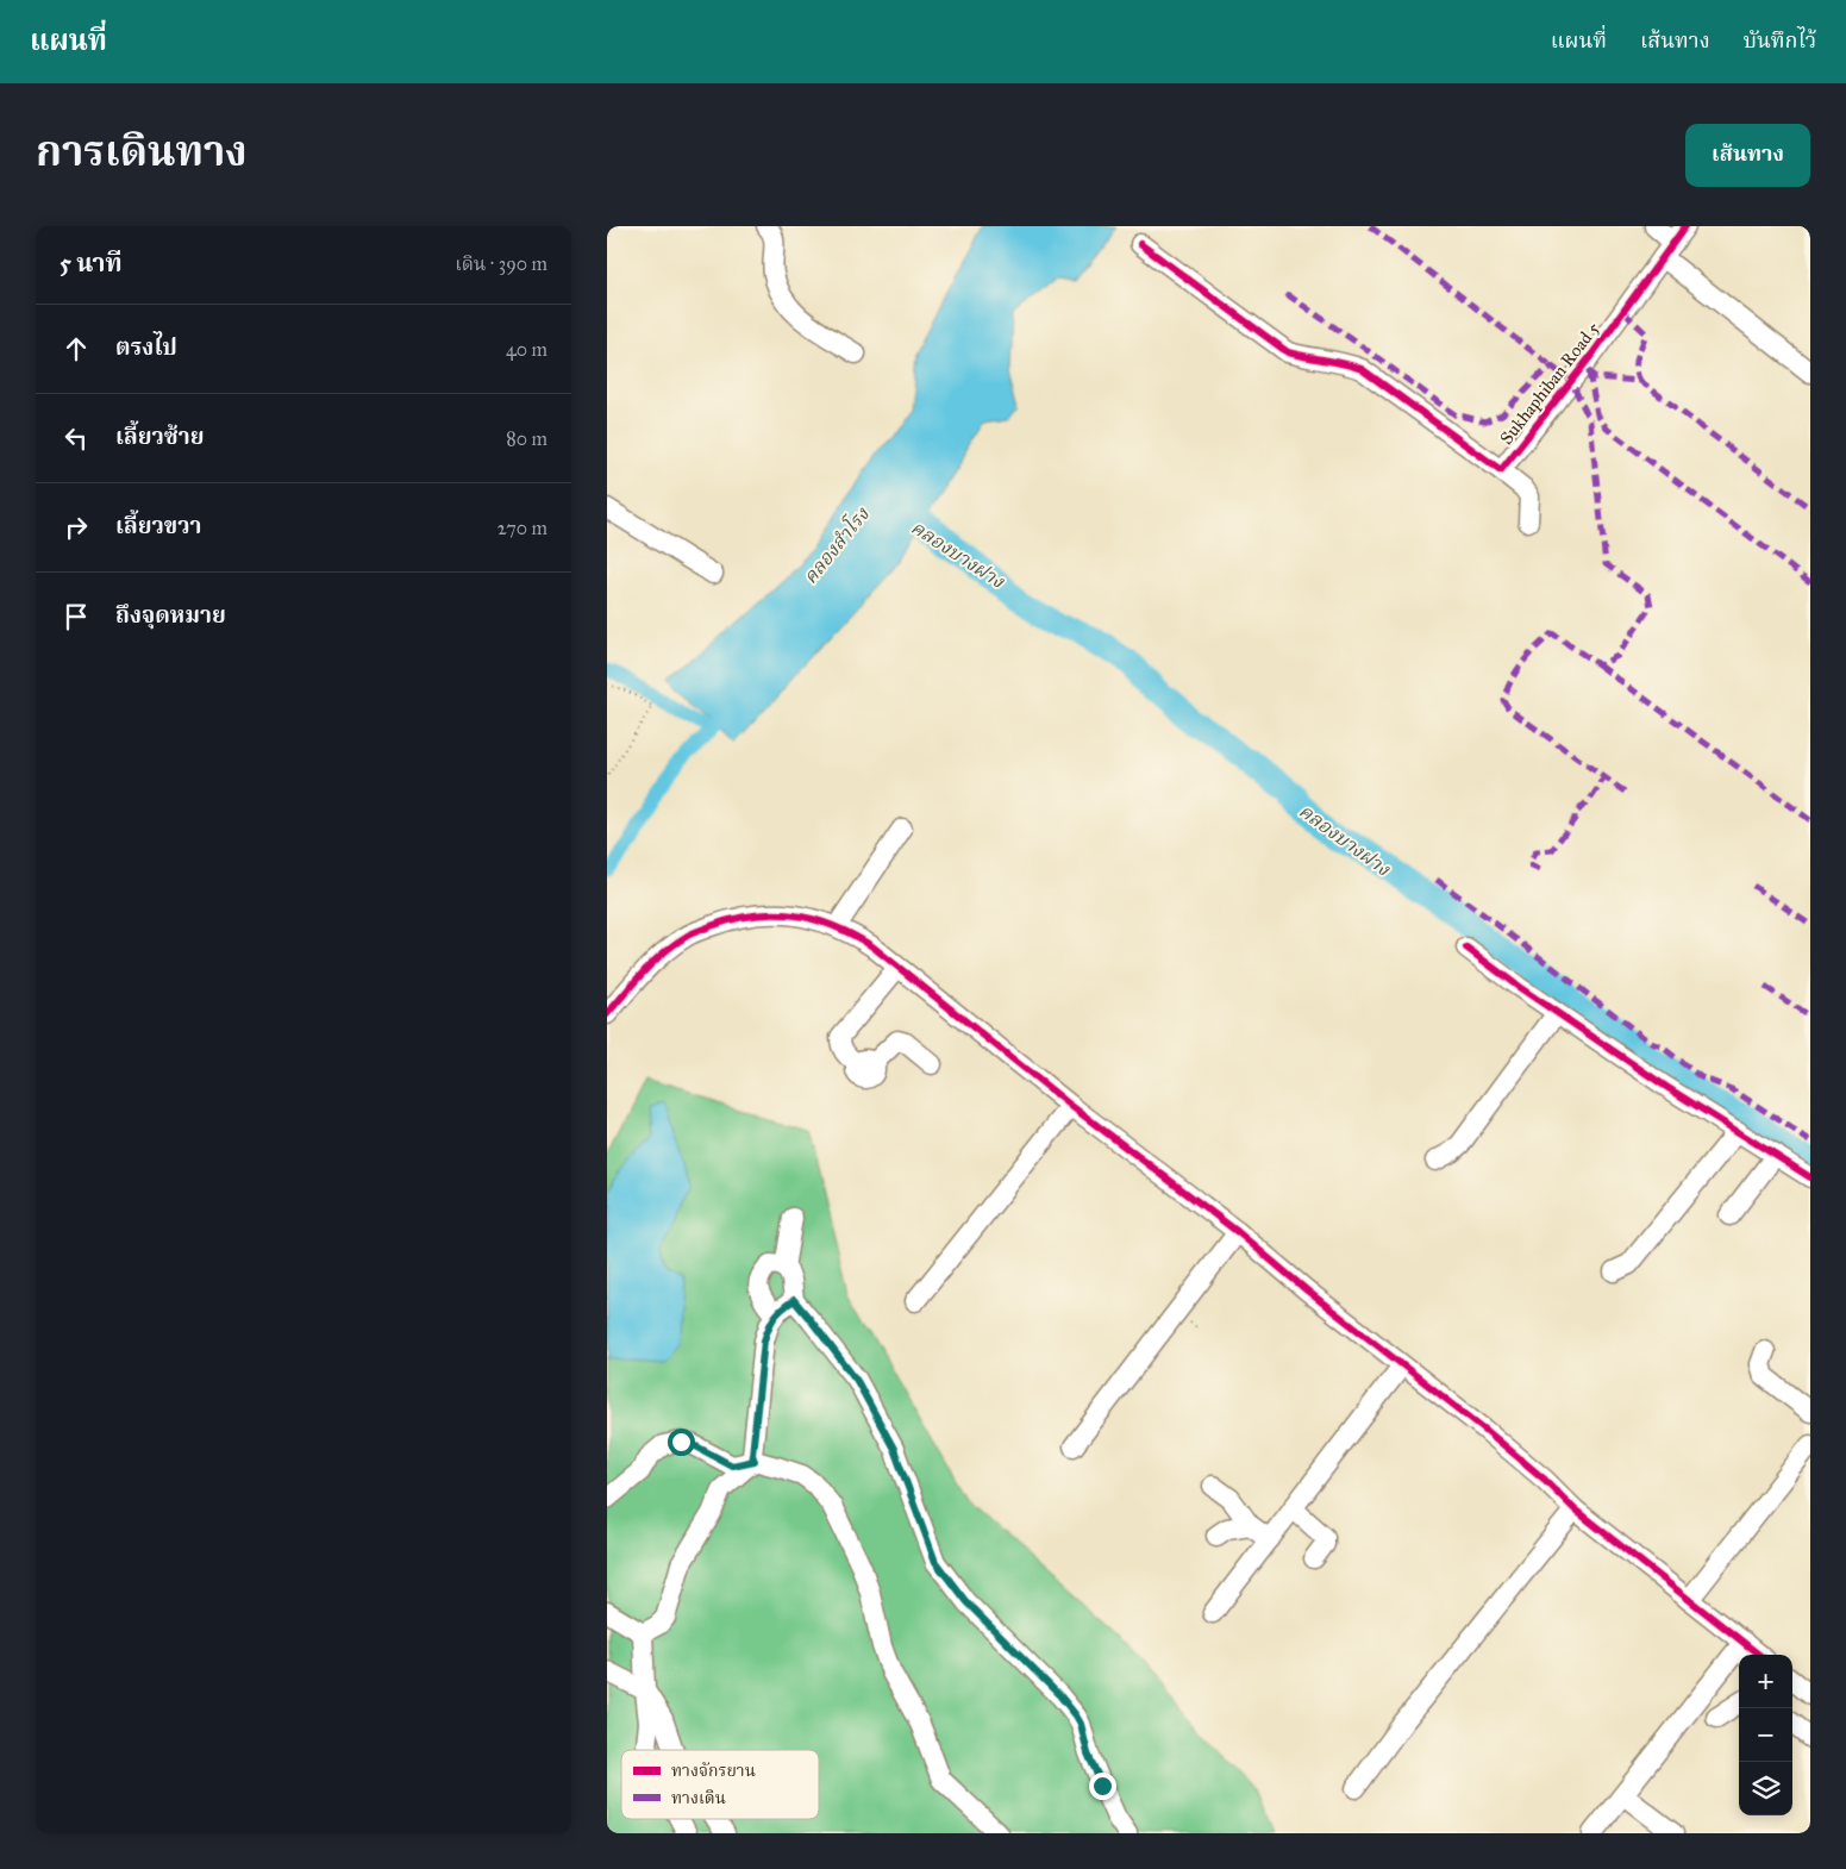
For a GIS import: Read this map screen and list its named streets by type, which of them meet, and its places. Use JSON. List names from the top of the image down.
{
  "streets": {
    "street": ["Sukhaphiban Road 5"]
  },
  "water": ["คลองสำโรง", "คลองบางฝาง"],
  "legend": ["ทางจักรยาน", "ทางเดิน"],
  "page": {
    "header": "แผนที่",
    "nav": ["แผนที่", "เส้นทาง", "บันทึกไว้"],
    "title": "การเดินทาง",
    "buttons": "เส้นทาง",
    "heading": ["5 นาที", "เดิน · 390 m"],
    "list": [
      ["ตรงไป", "40 m"],
      ["เลี้ยวซ้าย", "80 m"],
      ["เลี้ยวขวา", "270 m"],
      "ถึงจุดหมาย"
    ],
    "map_buttons": ["+", "−"]
  }
}
